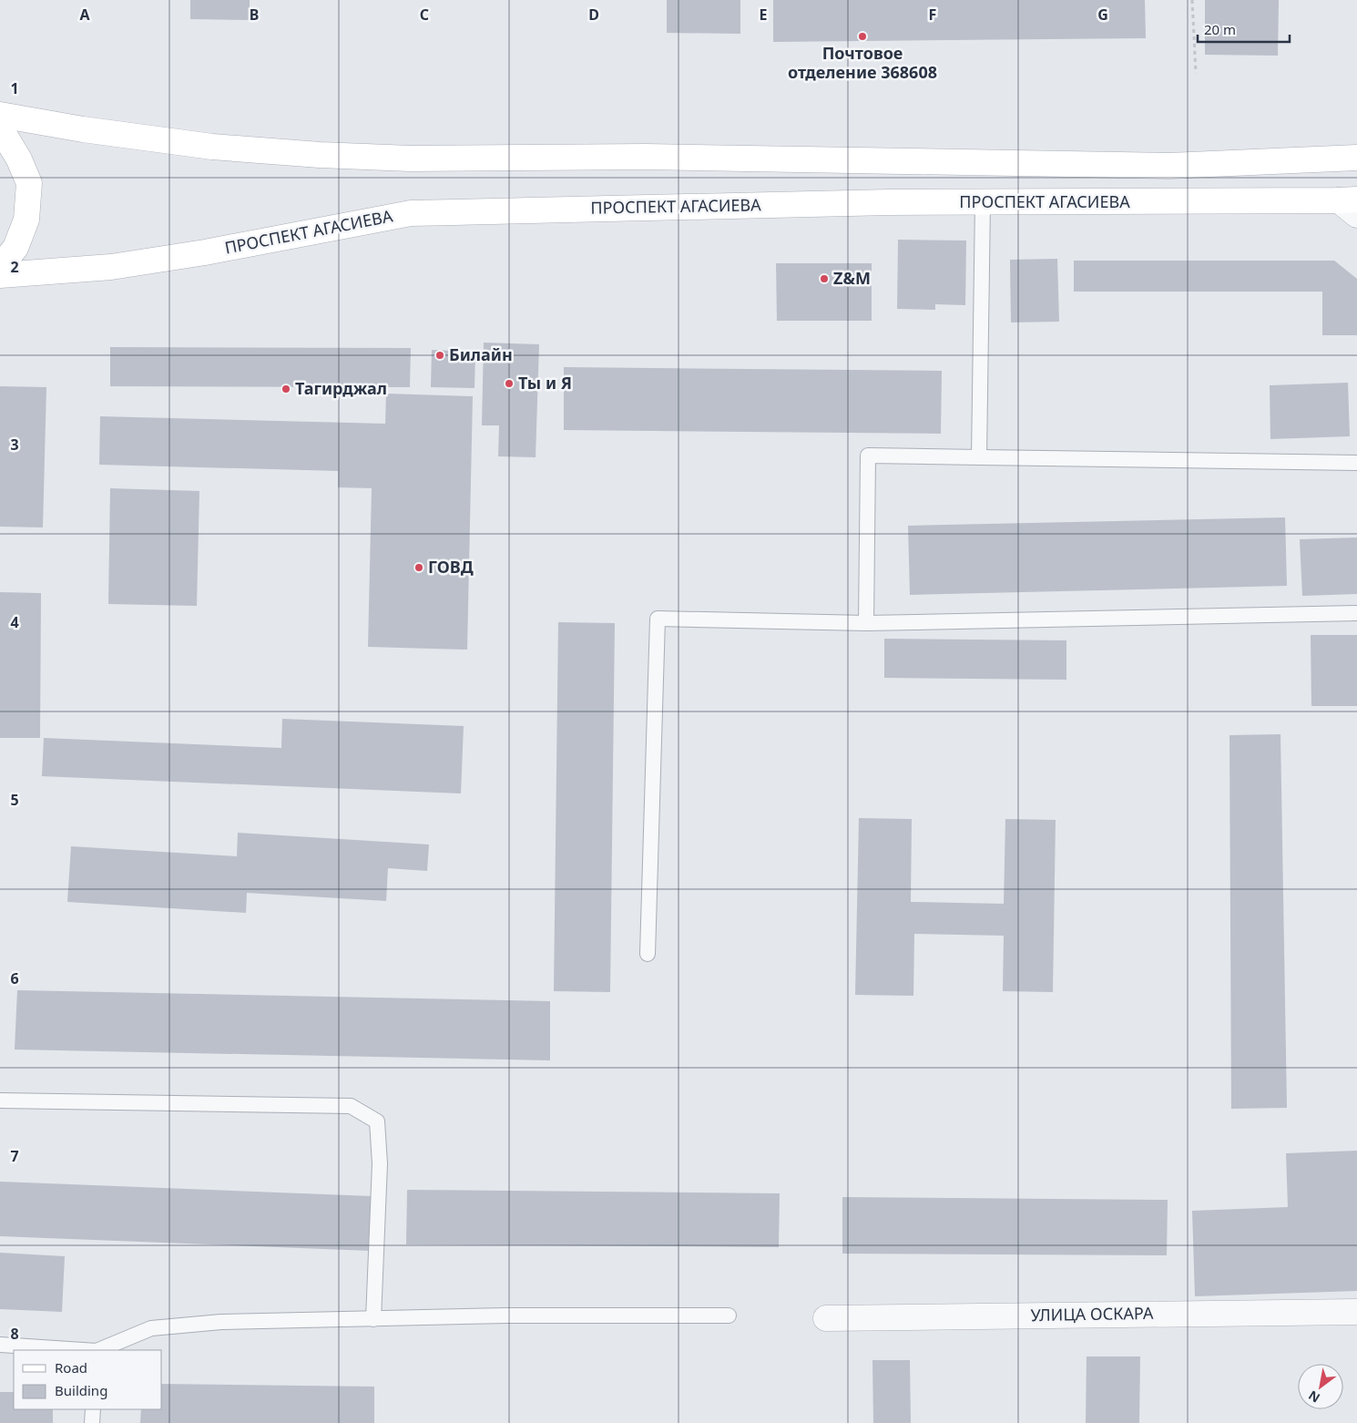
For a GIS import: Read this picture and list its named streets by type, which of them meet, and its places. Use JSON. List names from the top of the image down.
{
  "streets": {
    "main road": ["ПРОСПЕКТ АГАСИЕВА"],
    "street": ["УЛИЦА ОСКАРА"]
  },
  "places": [
    "Почтовое отделение 368608",
    "Z&M",
    "Билайн",
    "Ты и Я",
    "Тагирджал",
    "ГОВД"
  ],
  "legend": ["Road", "Building"],
  "scale_bar": "20 m",
  "north": "bottom left",
  "grid": {
    "columns": [
      "A",
      "B",
      "C",
      "D",
      "E",
      "F",
      "G"
    ],
    "rows": [
      "1",
      "2",
      "3",
      "4",
      "5",
      "6",
      "7",
      "8"
    ]
  }
}
